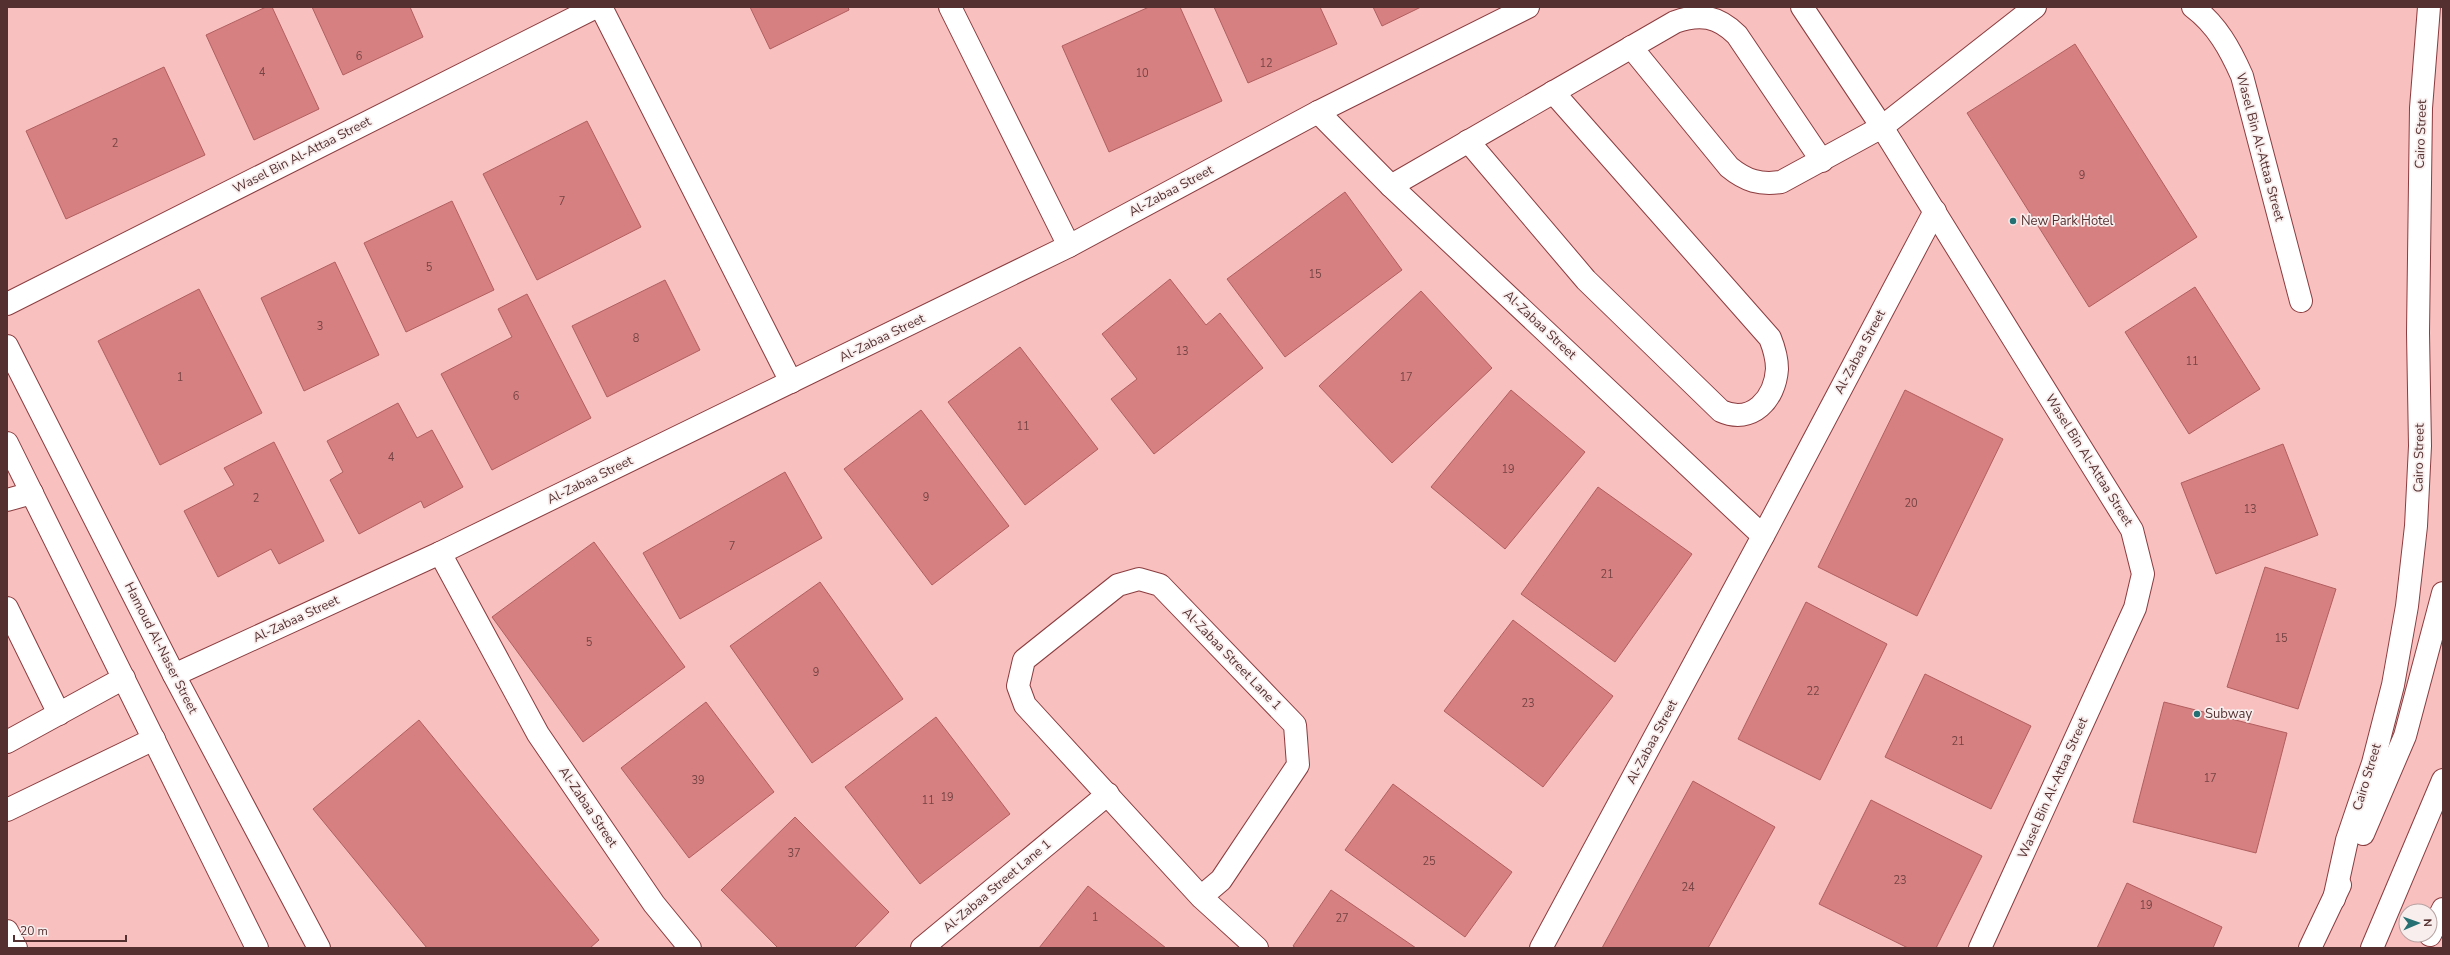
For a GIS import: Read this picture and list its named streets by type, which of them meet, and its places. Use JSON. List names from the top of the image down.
{
  "streets": {
    "street": [
      "Cairo Street",
      "Wasel Bin Al-Attaa Street",
      "Al-Zabaa Street",
      "Hamoud Al-Naser Street",
      "Al-Zabaa Street Lane 1"
    ]
  },
  "crossings": [
    ["Wasel Bin Al-Attaa Street", "Al-Zabaa Street"],
    ["Al-Zabaa Street", "Hamoud Al-Naser Street"]
  ],
  "places": ["New Park Hotel", "Subway"],
  "house_numbers": [
    "6",
    "12",
    "4",
    "10",
    "2",
    "9",
    "7",
    "5",
    "15",
    "3",
    "8",
    "13",
    "11",
    "1",
    "17",
    "6",
    "11",
    "4",
    "19",
    "9",
    "2",
    "20",
    "13",
    "7",
    "21",
    "15",
    "5",
    "9",
    "22",
    "23",
    "21",
    "17",
    "39",
    "19",
    "11",
    "37",
    "25",
    "23",
    "24",
    "19",
    "1",
    "27"
  ],
  "scale_bar": "20 m",
  "north": "right"
}
